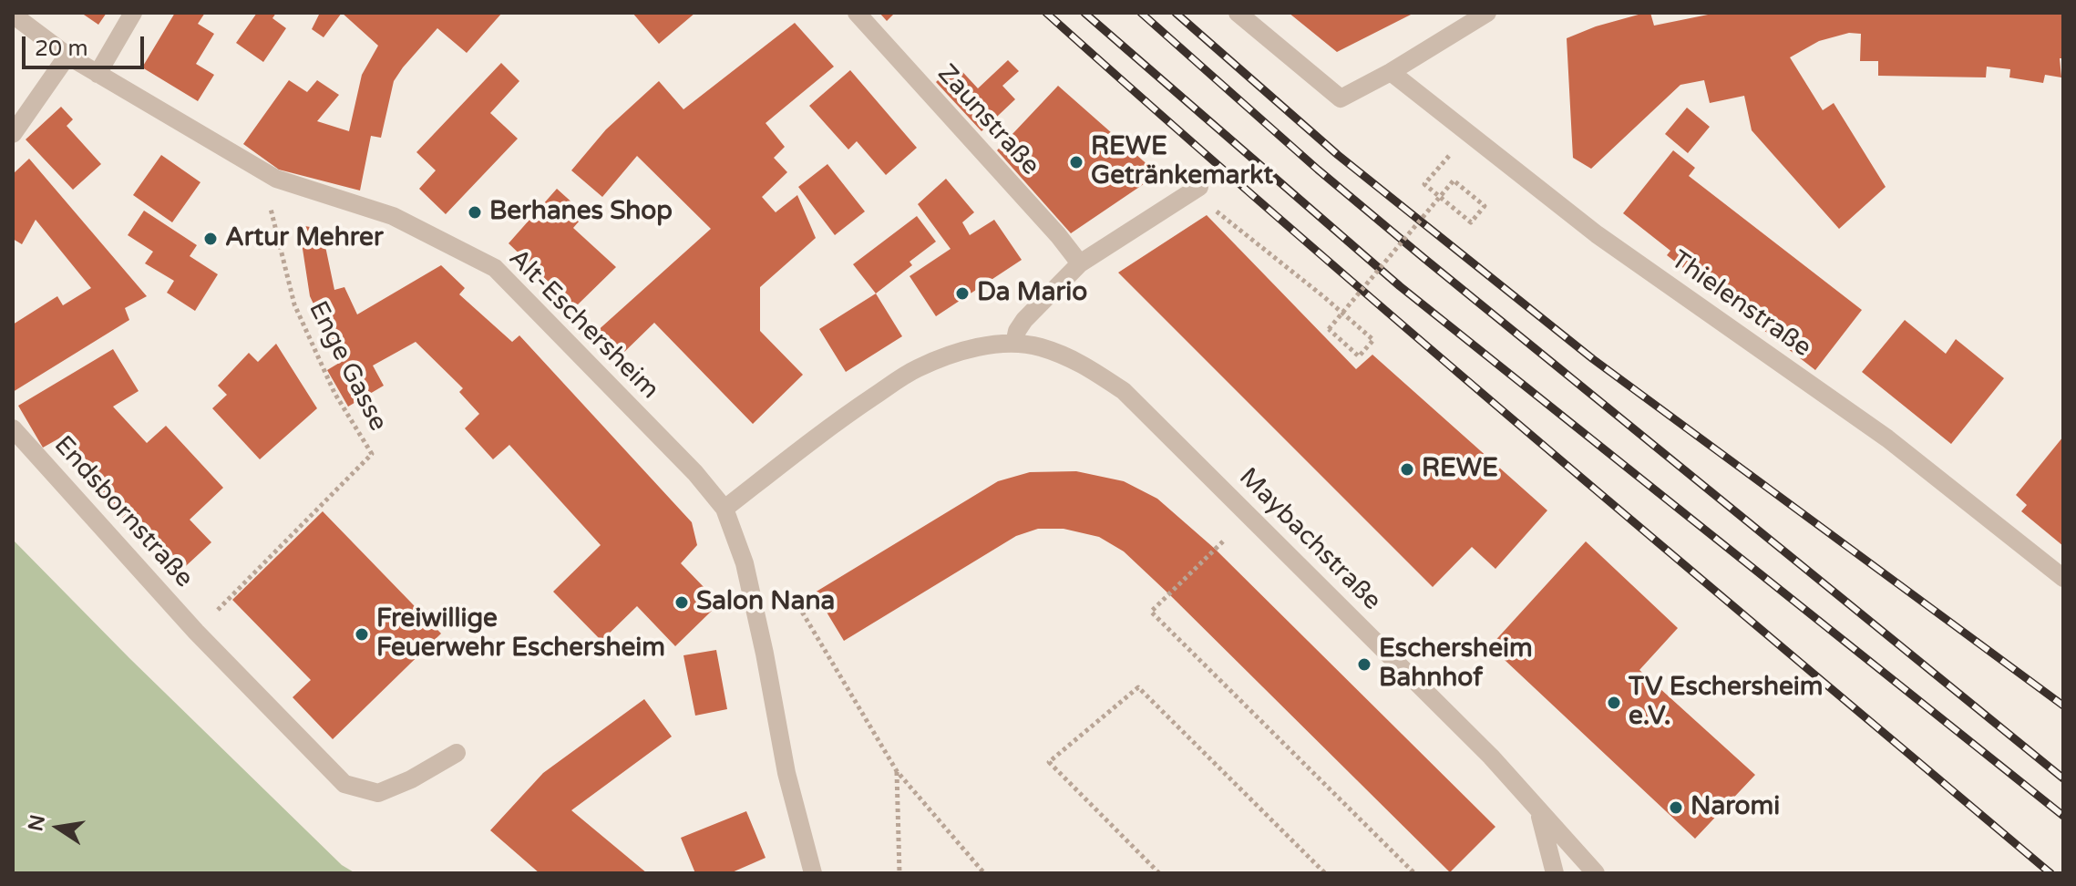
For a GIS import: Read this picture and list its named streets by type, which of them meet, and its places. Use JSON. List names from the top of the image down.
{
  "streets": {
    "street": [
      "Zaunstraße",
      "Thielenstraße",
      "Alt-Eschersheim",
      "Endsbornstraße",
      "Maybachstraße"
    ],
    "path": ["Enge Gasse"]
  },
  "crossings": [
    ["Alt-Eschersheim", "Enge Gasse"],
    ["Alt-Eschersheim", "Maybachstraße"],
    ["Enge Gasse", "Endsbornstraße"]
  ],
  "places": [
    "REWE Getränkemarkt",
    "Berhanes Shop",
    "Artur Mehrer",
    "Da Mario",
    "REWE",
    "Salon Nana",
    "Freiwillige Feuerwehr Eschersheim",
    "Eschersheim Bahnhof",
    "TV Eschersheim e.V.",
    "Naromi"
  ],
  "scale_bar": "20 m",
  "north": "left"
}
